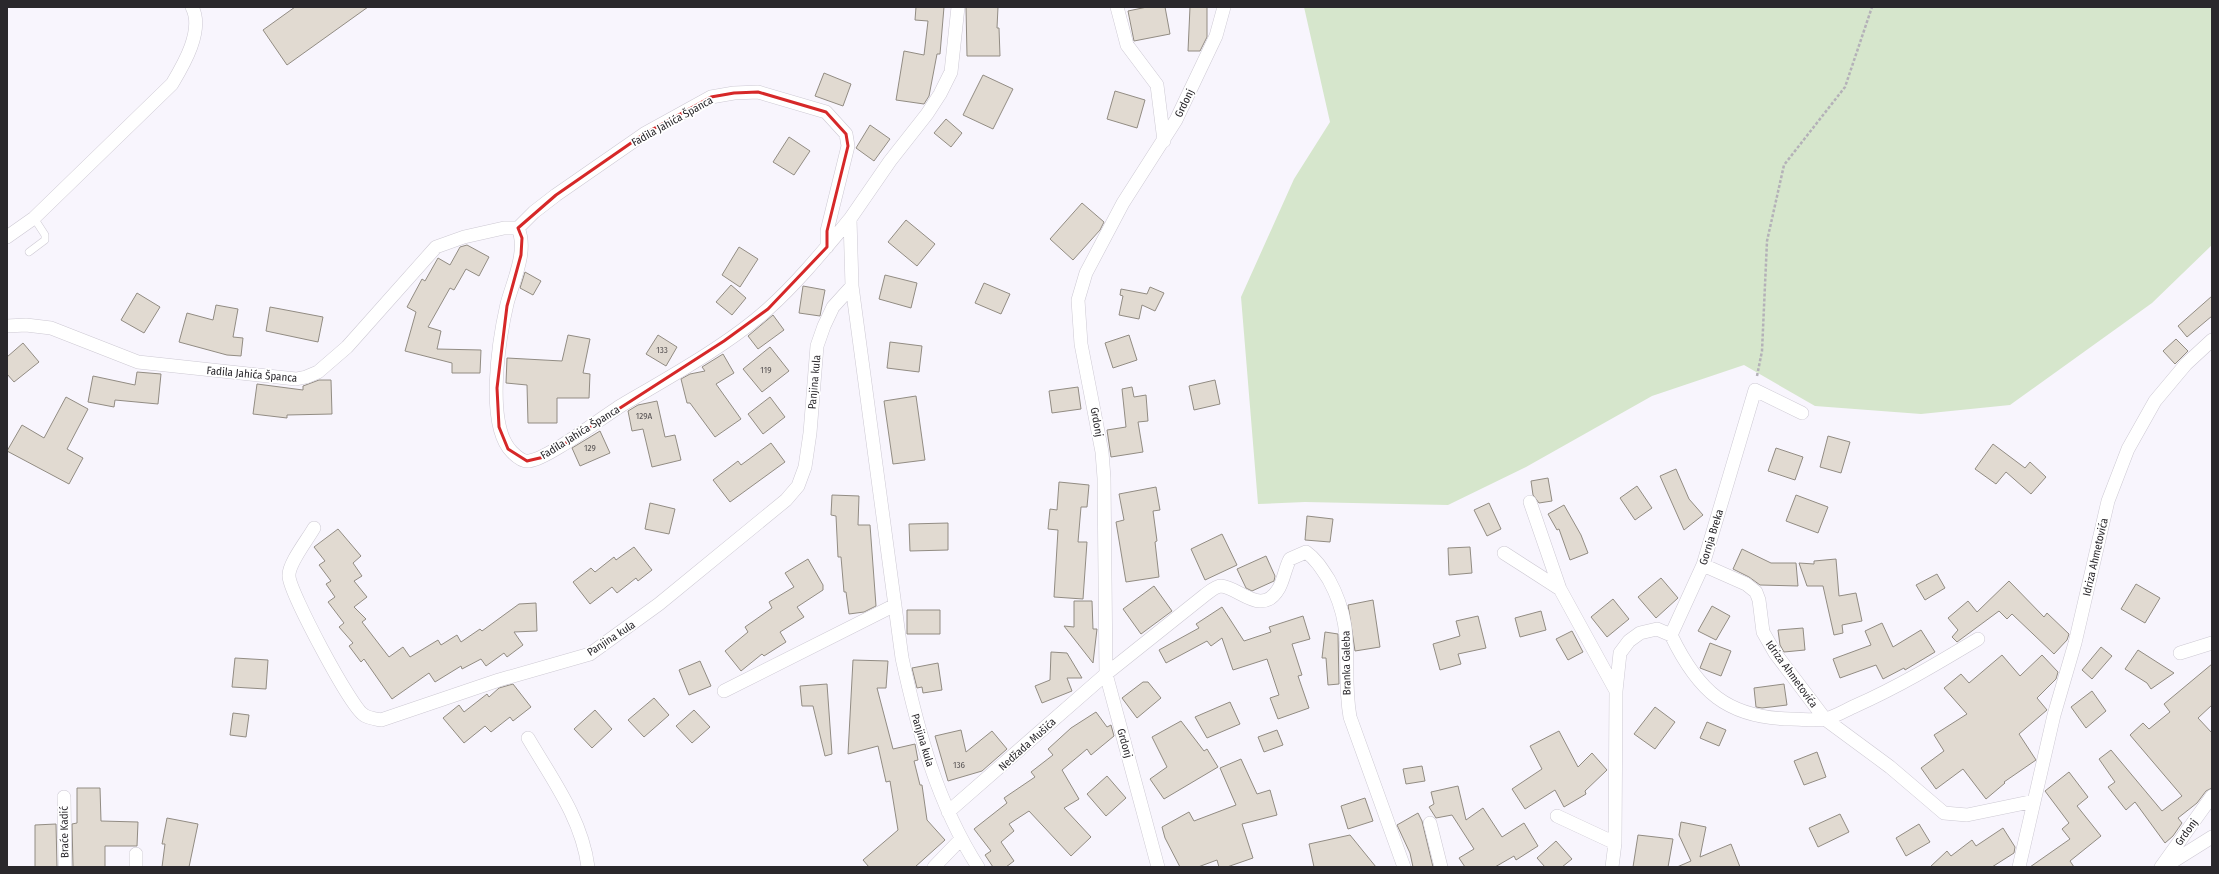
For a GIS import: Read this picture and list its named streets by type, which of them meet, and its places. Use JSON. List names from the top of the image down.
{
  "streets": {
    "street": [
      "Grdonj",
      "Fadila Jahića Španca",
      "Panjina kula",
      "Gornja Breka",
      "Idriza Ahmetovića",
      "Branka Galeba",
      "Nedžada Mušića",
      "Braće Kadić"
    ]
  },
  "crossings": [
    ["Grdonj", "Branka Galeba"],
    ["Grdonj", "Nedžada Mušića"],
    ["Fadila Jahića Španca", "Panjina kula"],
    ["Panjina kula", "Nedžada Mušića"],
    ["Gornja Breka", "Idriza Ahmetovića"],
    ["Branka Galeba", "Nedžada Mušića"]
  ],
  "house_numbers": [
    "133",
    "119",
    "129A",
    "129",
    "136"
  ]
}
